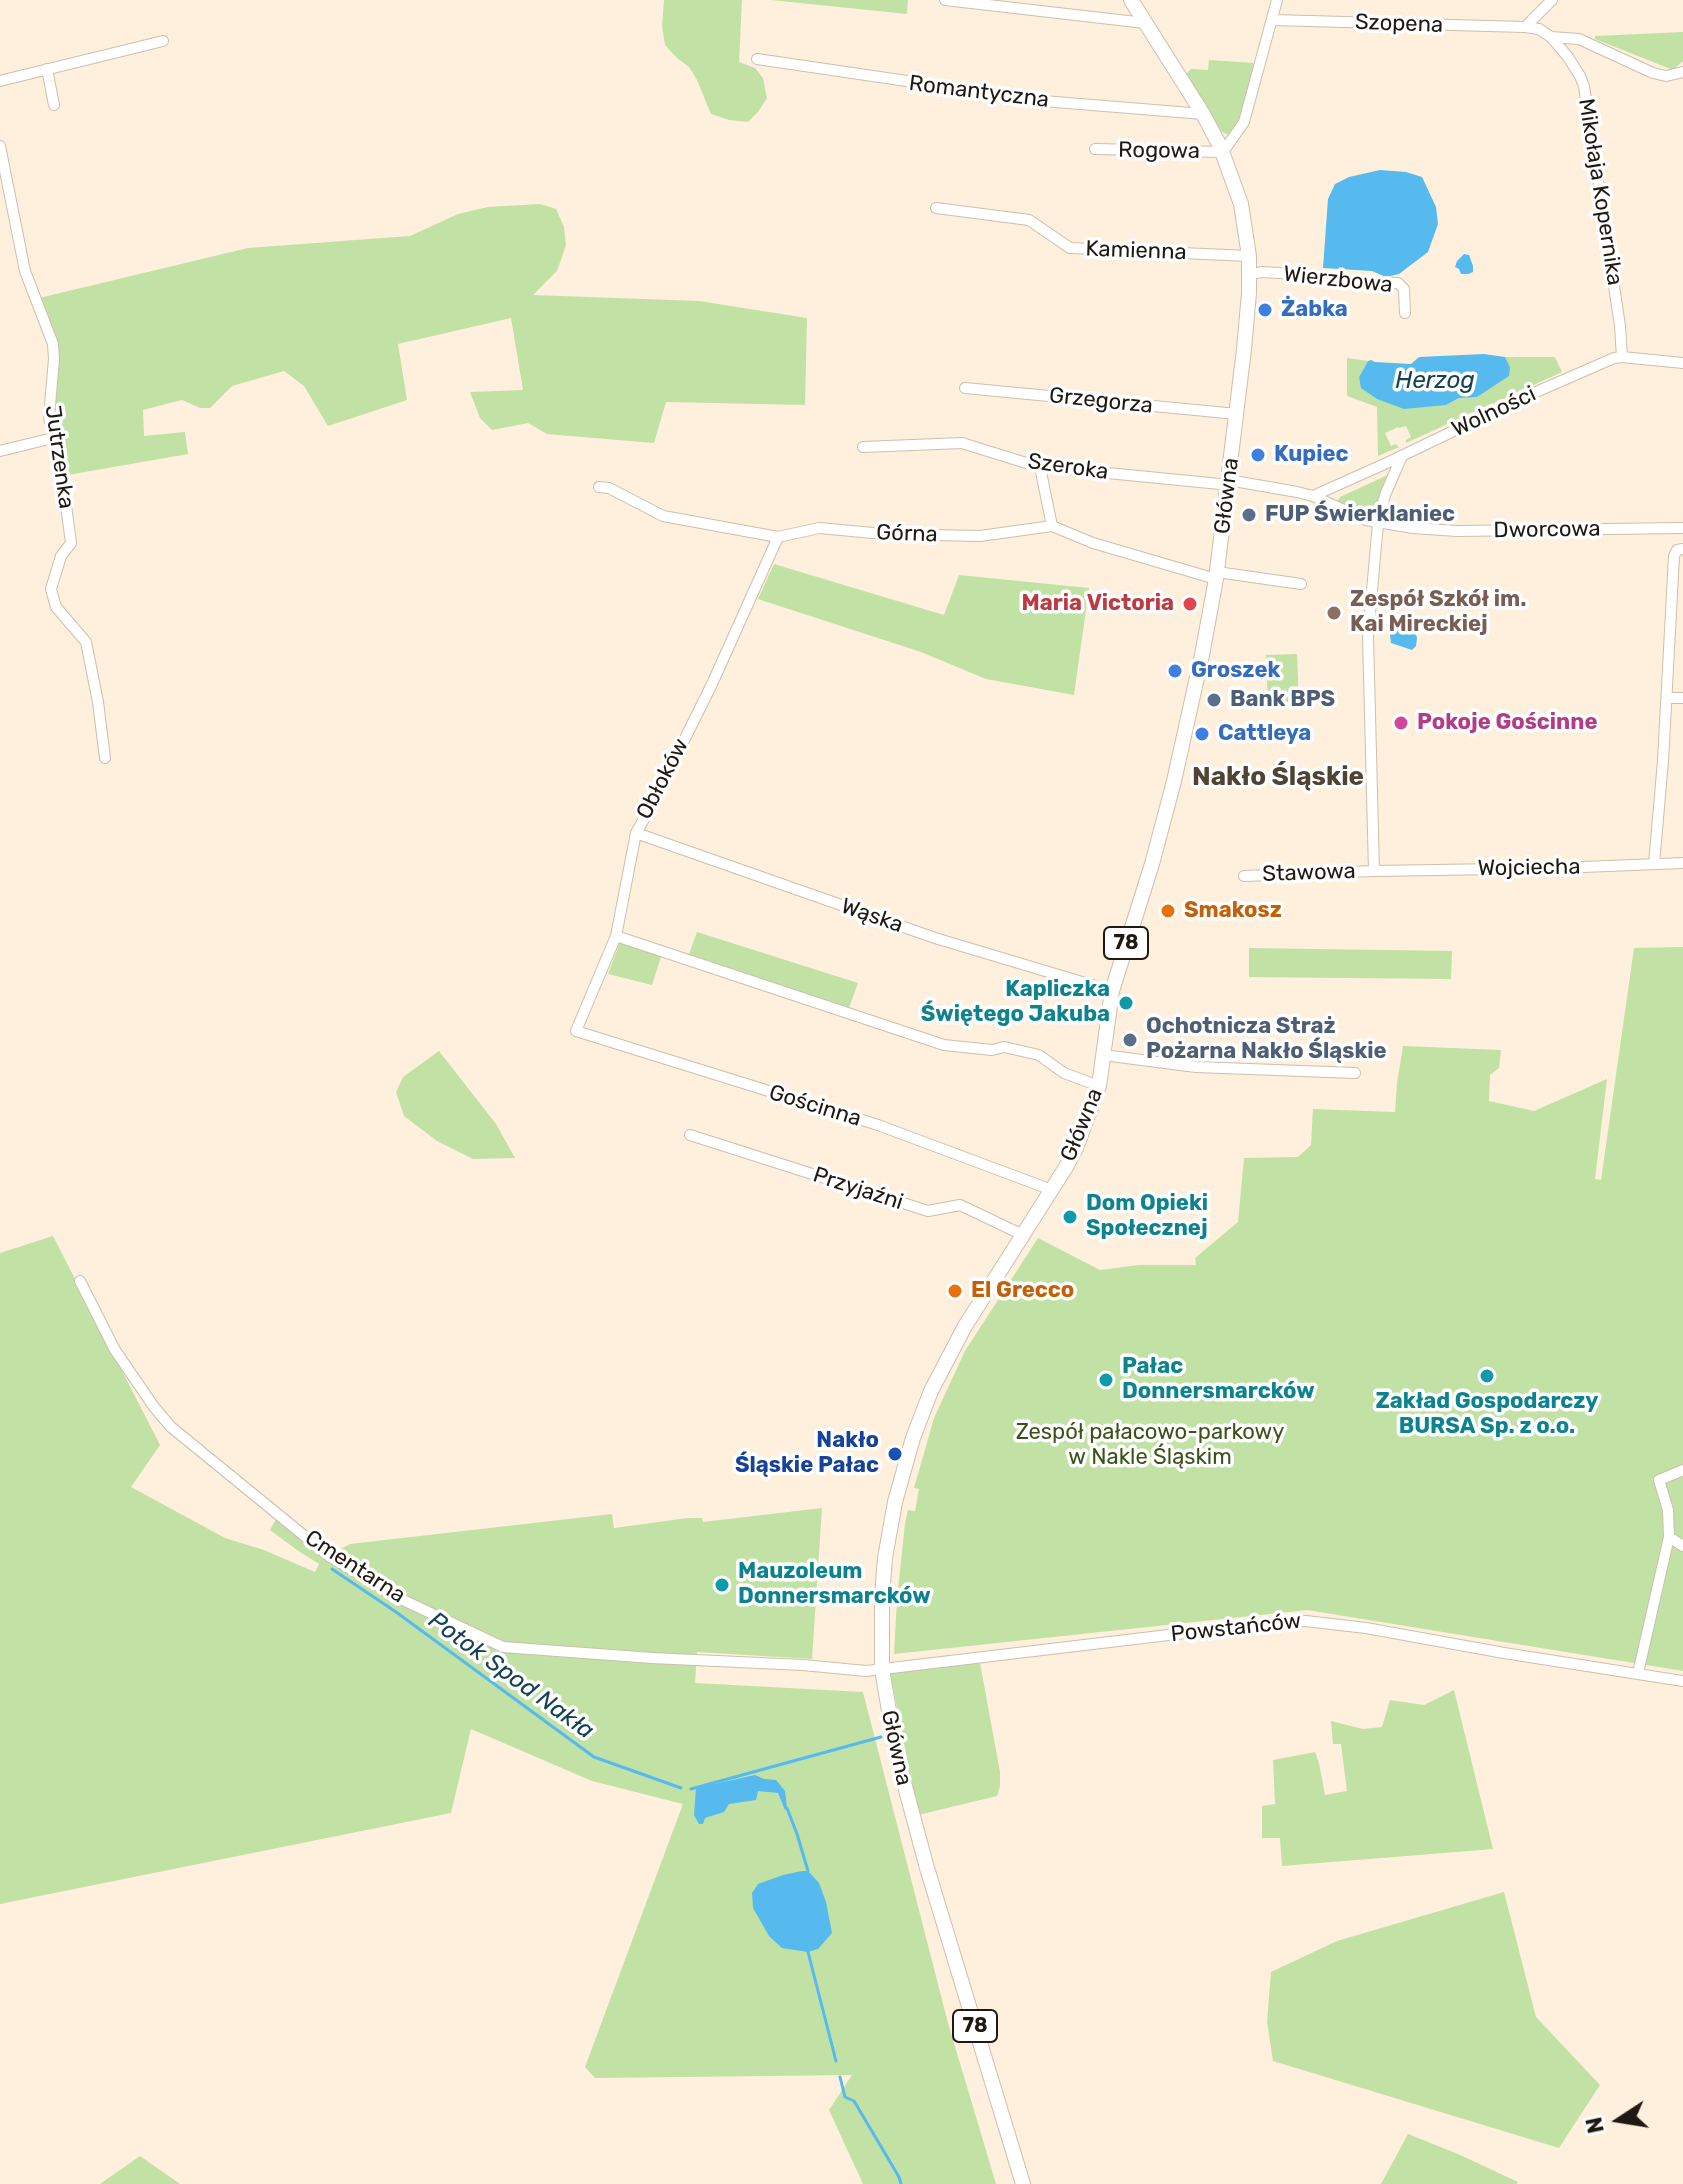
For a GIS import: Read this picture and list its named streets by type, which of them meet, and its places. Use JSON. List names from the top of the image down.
{
  "streets": {
    "main road": ["Główna", "78"],
    "street": [
      "Szopena",
      "Romantyczna",
      "Rogowa",
      "Mikołaja Kopernika",
      "Kamienna",
      "Wierzbowa",
      "Grzegorza",
      "Wolności",
      "Jutrzenka",
      "Szeroka",
      "Dworcowa",
      "Górna",
      "Obłoków",
      "Wojciecha",
      "Stawowa",
      "Wąska",
      "Gościnna",
      "Przyjaźni",
      "Cmentarna",
      "Powstańców"
    ]
  },
  "crossings": [
    ["Szopena", "Mikołaja Kopernika"],
    ["Romantyczna", "Główna"],
    ["Rogowa", "Główna"],
    ["Mikołaja Kopernika", "Wolności"],
    ["Kamienna", "Główna"],
    ["Wierzbowa", "Główna"],
    ["Grzegorza", "Główna"],
    ["Wolności", "Dworcowa"],
    ["Szeroka", "Główna"],
    ["Szeroka", "Dworcowa"],
    ["Główna", "Dworcowa"],
    ["Główna", "Wąska"],
    ["Główna", "Gościnna"],
    ["Główna", "Przyjaźni"],
    ["Główna", "Cmentarna"],
    ["Główna", "Powstańców"],
    ["Górna", "Obłoków"],
    ["Obłoków", "Wąska"],
    ["Obłoków", "Gościnna"],
    ["Wojciecha", "Stawowa"],
    ["Cmentarna", "Powstańców"]
  ],
  "districts": ["Nakło Śląskie"],
  "water": ["Herzog", "Potok Spod Nakła"],
  "parks": ["Zespół pałacowo-parkowy w Nakle Śląskim"],
  "places": [
    "Żabka",
    "Kupiec",
    "FUP Świerklaniec",
    "Maria Victoria",
    "Zespół Szkół im. Kai Mireckiej",
    "Groszek",
    "Bank BPS",
    "Pokoje Gościnne",
    "Cattleya",
    "Smakosz",
    "Kapliczka Świętego Jakuba",
    "Ochotnicza Straż Pożarna Nakło Śląskie",
    "Dom Opieki Społecznej",
    "El Grecco",
    "Zakład Gospodarczy BURSA Sp. z o.o.",
    "Pałac Donnersmarcków",
    "Nakło Śląskie Pałac",
    "Mauzoleum Donnersmarcków"
  ],
  "north": "left"
}
